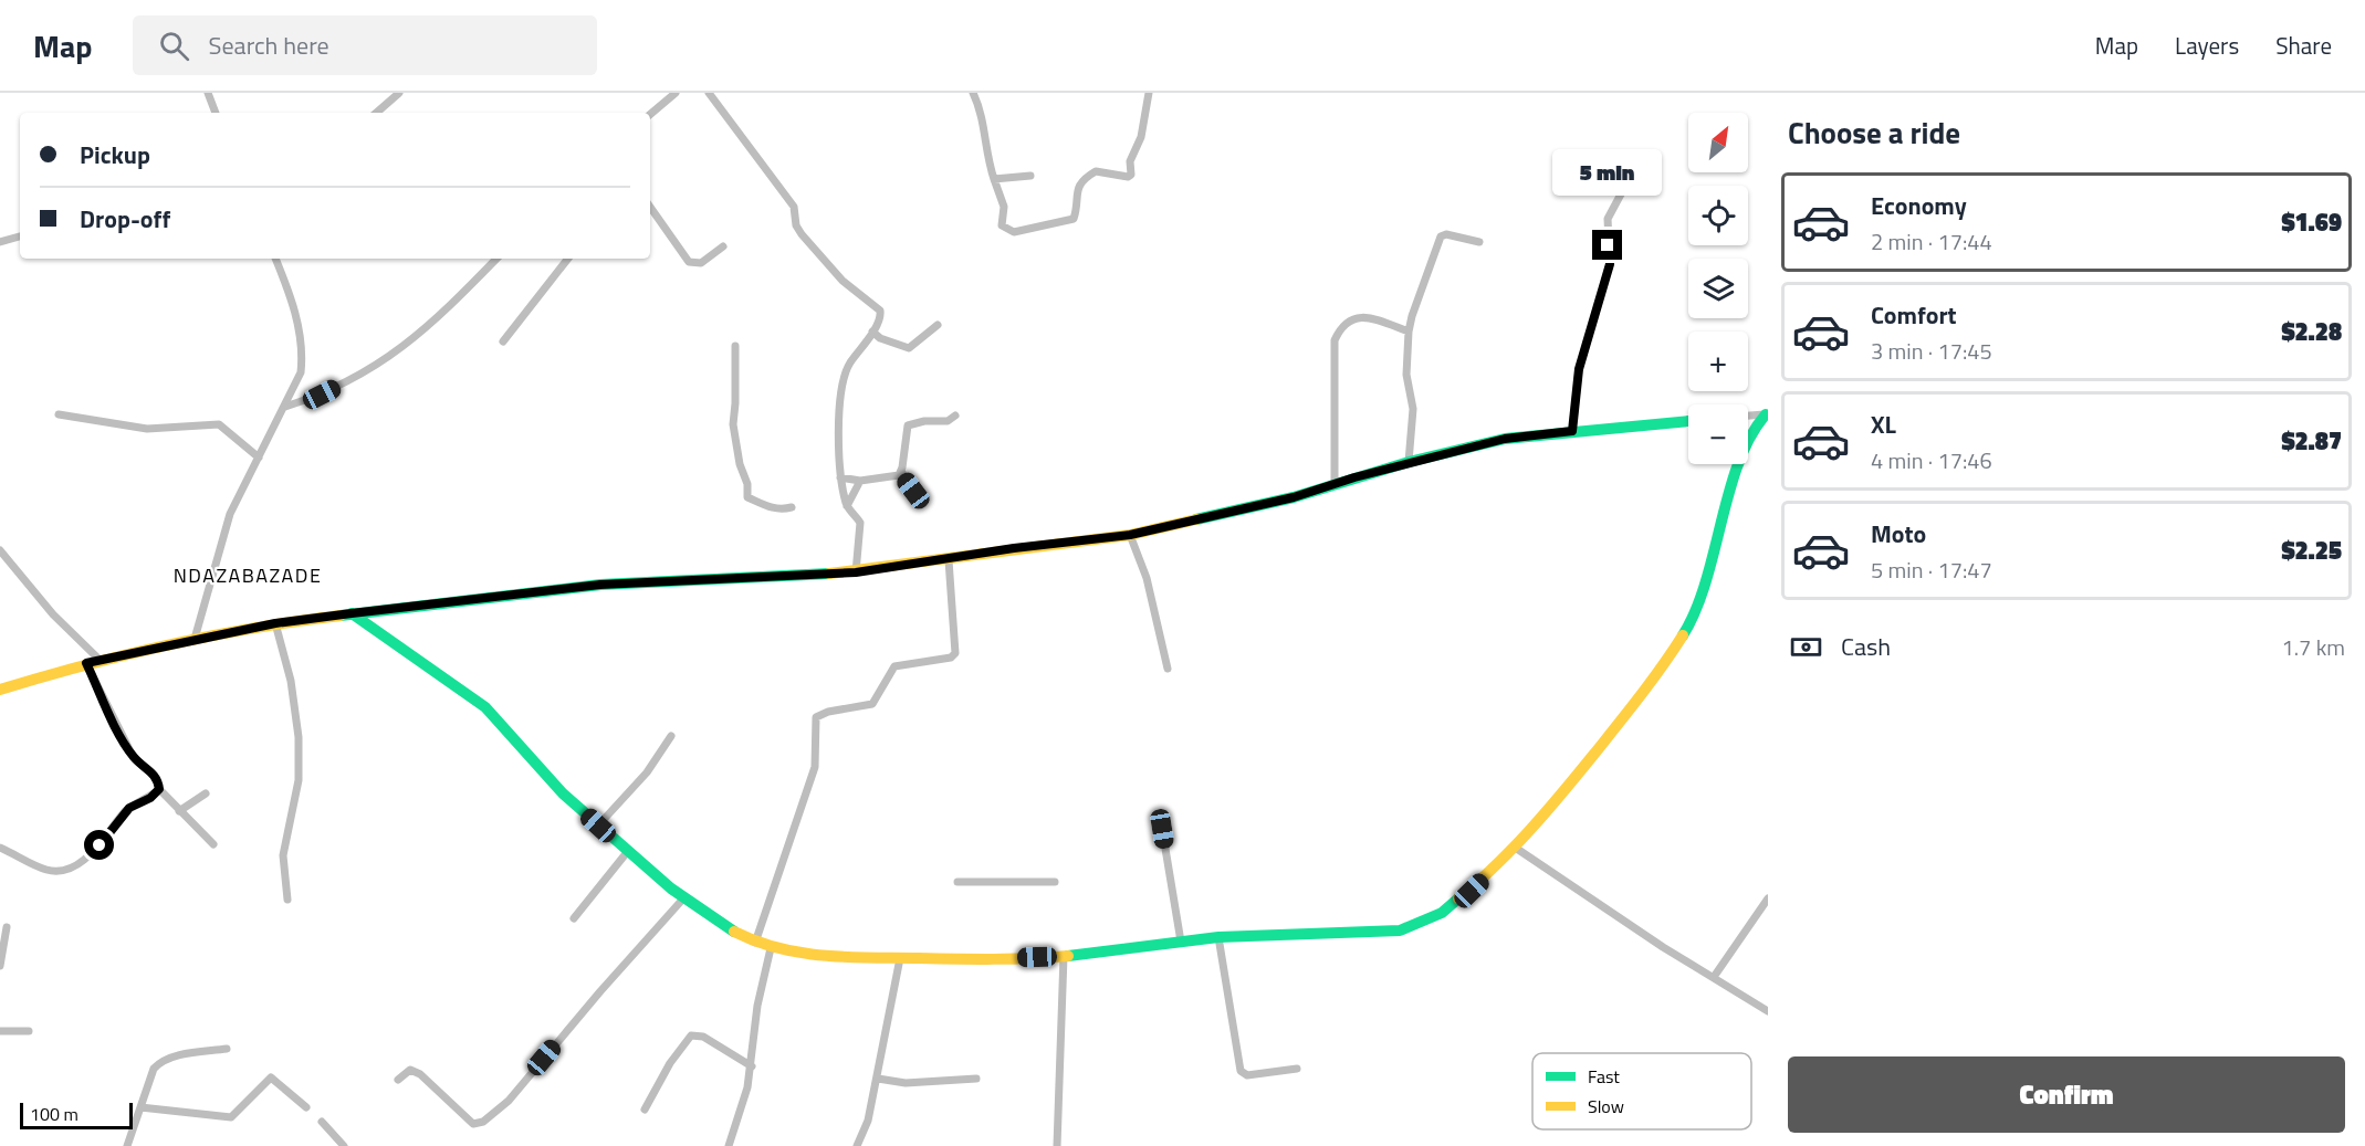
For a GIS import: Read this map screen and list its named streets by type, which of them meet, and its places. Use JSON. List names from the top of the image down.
{
  "districts": ["NDAZABAZADE"],
  "legend": ["Fast", "Slow"],
  "scale_bar": "100 m",
  "north": "top right",
  "page": {
    "header": "Map",
    "search": "Search here",
    "nav": ["Map", "Layers", "Share"],
    "heading": "Choose a ride",
    "map_buttons": ["+", "−"],
    "banner": ["Pickup", "Drop-off"],
    "bubble": "5 min",
    "list": [
      {
        "name": "Economy",
        "note": "2 min · 17:44",
        "value": "$1.69"
      },
      {
        "name": "Comfort",
        "note": "3 min · 17:45",
        "value": "$2.28"
      },
      {
        "name": "XL",
        "note": "4 min · 17:46",
        "value": "$2.87"
      },
      {
        "name": "Moto",
        "note": "5 min · 17:47",
        "value": "$2.25"
      }
    ],
    "pay": ["Cash", "1.7 km"],
    "buttons": "Confirm",
    "scale": "100 m"
  }
}
